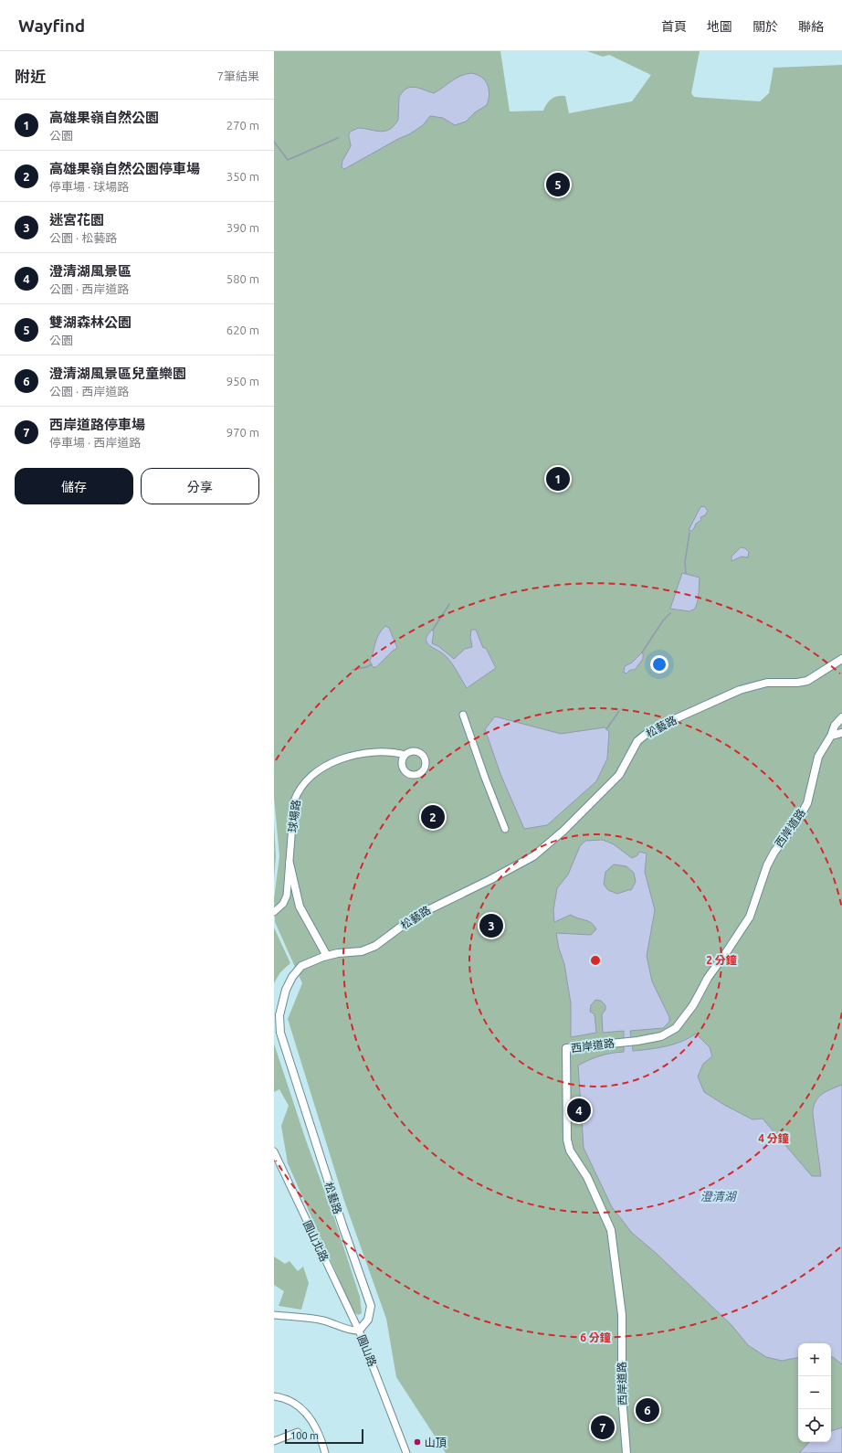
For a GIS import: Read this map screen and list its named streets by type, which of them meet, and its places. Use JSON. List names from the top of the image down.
{
  "streets": {
    "street": [
      "松藝路",
      "球場路",
      "西岸道路",
      "圓山北路",
      "圓山路"
    ]
  },
  "crossings": [
    ["松藝路", "圓山北路"],
    ["松藝路", "圓山路"],
    ["圓山北路", "圓山路"]
  ],
  "water": ["澄清湖"],
  "places": ["山頂"],
  "scale_bar": "100 m",
  "page": {
    "header": "Wayfind",
    "nav": [
      "首頁",
      "地圖",
      "關於",
      "聯絡"
    ],
    "heading": ["附近", "7筆結果"],
    "list": [
      {
        "mark": "1",
        "name": "高雄果嶺自然公園",
        "note": "公園",
        "value": "270 m"
      },
      {
        "mark": "2",
        "name": "高雄果嶺自然公園停車場",
        "note": "停車場 · 球場路",
        "value": "350 m"
      },
      {
        "mark": "3",
        "name": "迷宮花園",
        "note": "公園 · 松藝路",
        "value": "390 m"
      },
      {
        "mark": "4",
        "name": "澄清湖風景區",
        "note": "公園 · 西岸道路",
        "value": "580 m"
      },
      {
        "mark": "5",
        "name": "雙湖森林公園",
        "note": "公園",
        "value": "620 m"
      },
      {
        "mark": "6",
        "name": "澄清湖風景區兒童樂園",
        "note": "公園 · 西岸道路",
        "value": "950 m"
      },
      {
        "mark": "7",
        "name": "西岸道路停車場",
        "note": "停車場 · 西岸道路",
        "value": "970 m"
      }
    ],
    "pins": [
      "5",
      "1",
      "2",
      "3",
      "4",
      "6",
      "7"
    ],
    "buttons": ["儲存", "分享"],
    "map_buttons": ["+", "−"],
    "scale": "100 m"
  },
  "rings": ["2 分鐘", "4 分鐘", "6 分鐘"]
}
